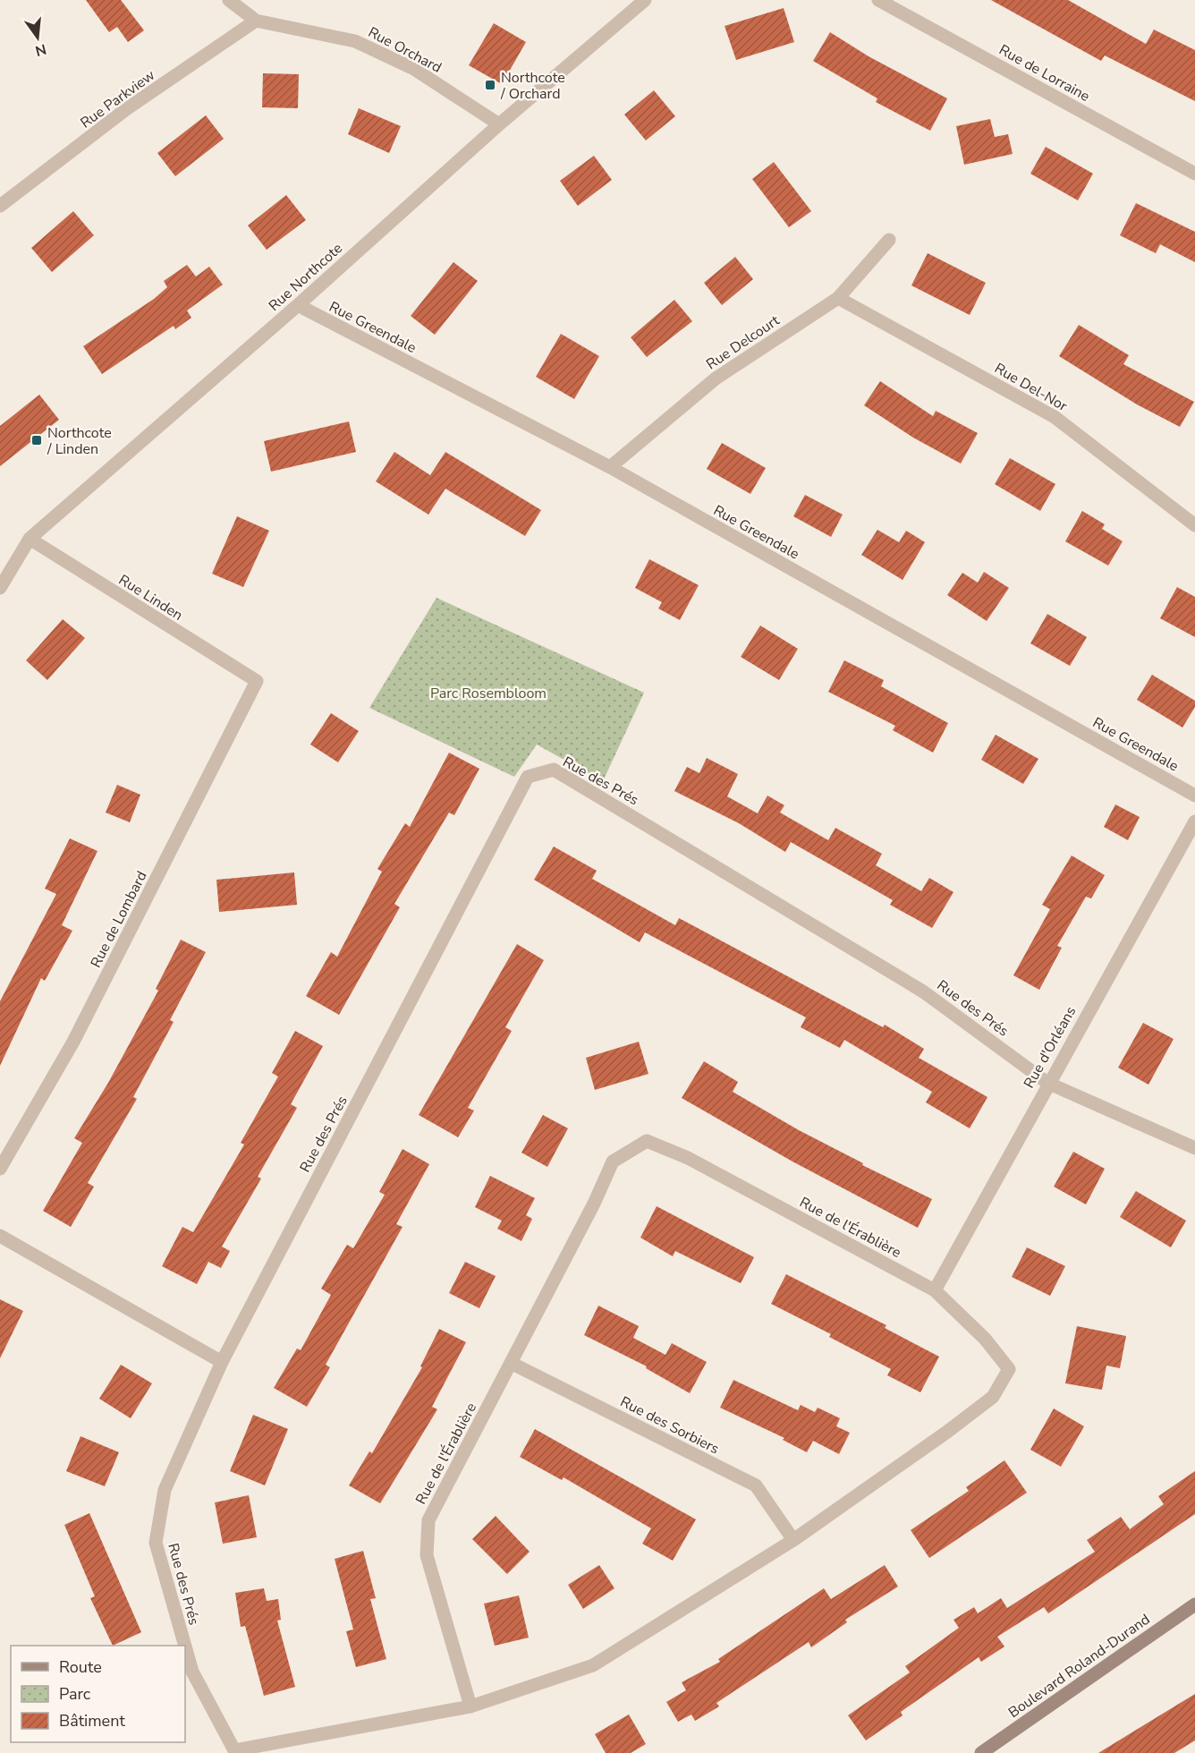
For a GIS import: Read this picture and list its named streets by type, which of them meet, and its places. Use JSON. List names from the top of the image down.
{
  "streets": {
    "street": [
      "Rue Orchard",
      "Rue de Lorraine",
      "Rue Parkview",
      "Rue Northcote",
      "Rue Greendale",
      "Rue Delcourt",
      "Rue Del-Nor",
      "Rue Linden",
      "Rue des Prés",
      "Rue de Lombard",
      "Rue d'Orléans",
      "Rue de l'Érablière",
      "Rue des Sorbiers",
      "Boulevard Roland-Durand"
    ]
  },
  "crossings": [
    ["Rue Orchard", "Rue Parkview"],
    ["Rue Orchard", "Rue Northcote"],
    ["Rue Northcote", "Rue Greendale"],
    ["Rue Northcote", "Rue Linden"],
    ["Rue Greendale", "Rue Delcourt"],
    ["Rue Delcourt", "Rue Del-Nor"],
    ["Rue Linden", "Rue de Lombard"],
    ["Rue des Prés", "Rue d'Orléans"],
    ["Rue des Prés", "Rue de l'Érablière"],
    ["Rue d'Orléans", "Rue de l'Érablière"],
    ["Rue de l'Érablière", "Rue des Sorbiers"]
  ],
  "parks": ["Parc Rosembloom"],
  "places": {
    "transit": ["Northcote / Orchard", "Northcote / Linden"]
  },
  "legend": ["Route", "Parc", "Bâtiment"],
  "north": "bottom"
}
